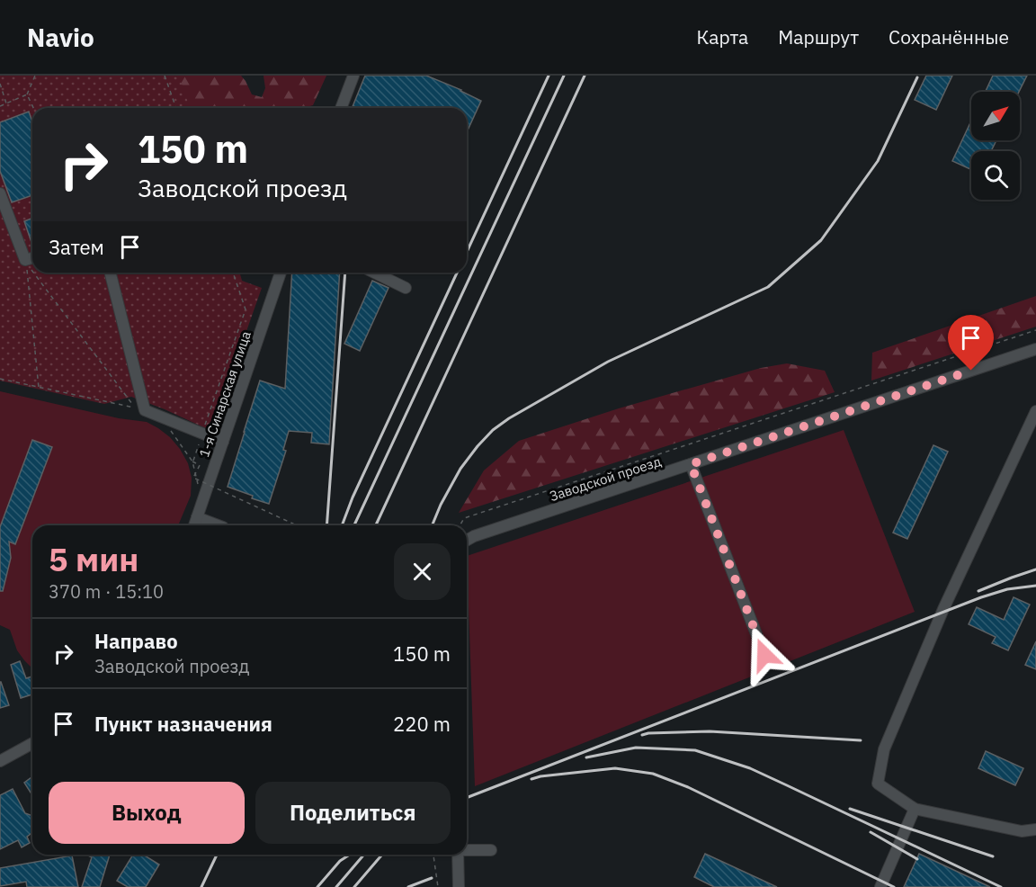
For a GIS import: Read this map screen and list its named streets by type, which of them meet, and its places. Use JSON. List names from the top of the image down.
{
  "streets": {
    "street": ["1-я Синарская улица", "Заводской проезд"]
  },
  "north": "top right",
  "page": {
    "header": "Navio",
    "nav": ["Карта", "Маршрут", "Сохранённые"],
    "turn": ["150 m", "Заводской проезд"],
    "then": "Затем",
    "heading": ["5 мин", "370 m · 15:10"],
    "list": [
      {
        "name": "Направо",
        "note": "Заводской проезд",
        "value": "150 m"
      },
      {
        "name": "Пункт назначения",
        "value": "220 m"
      }
    ],
    "buttons": ["Выход", "Поделиться"]
  }
}
